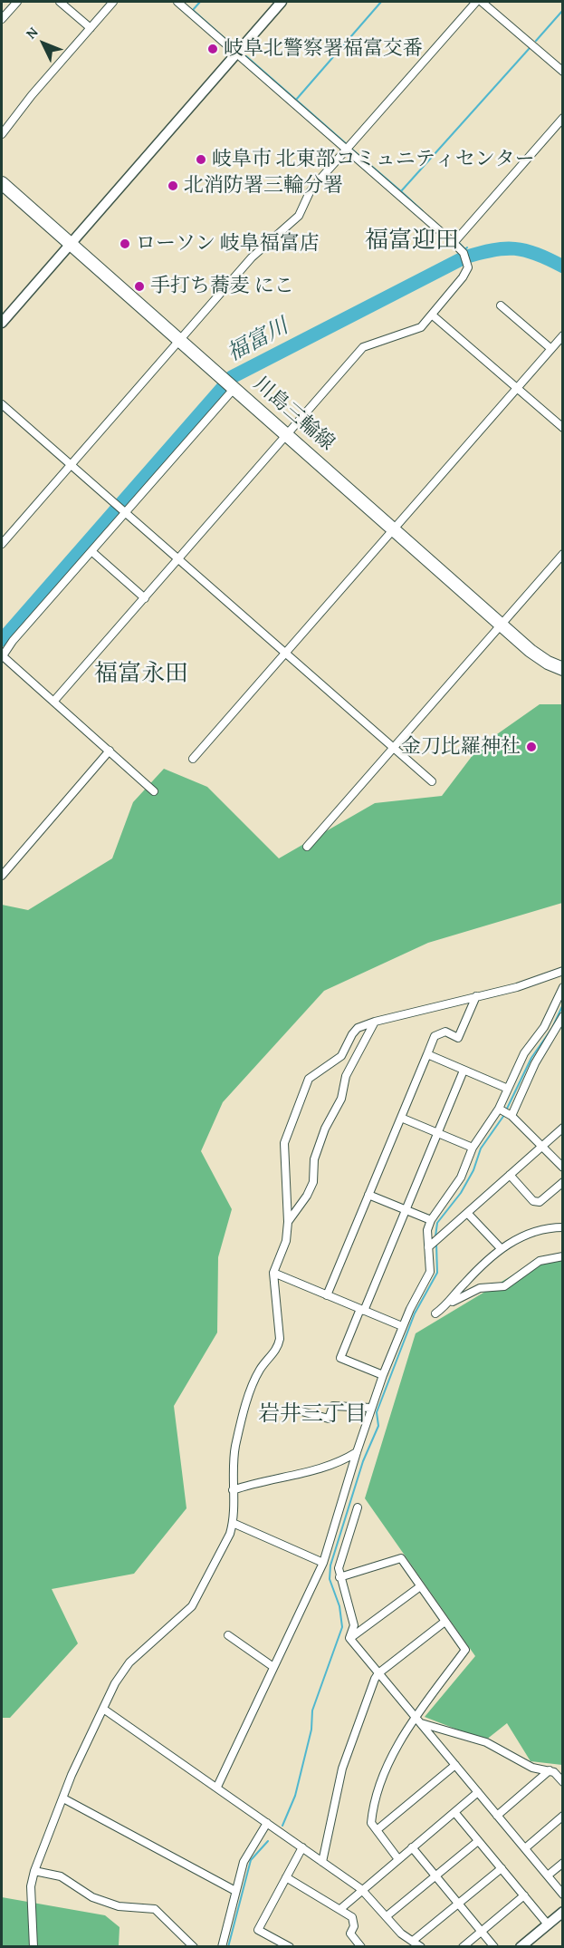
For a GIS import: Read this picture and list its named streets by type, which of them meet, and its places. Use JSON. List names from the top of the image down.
{
  "streets": {
    "main road": ["川島三輪線"]
  },
  "districts": ["福富迎田", "福富永田", "岩井三丁目"],
  "water": ["福富川"],
  "places": [
    "岐阜北警察署福富交番",
    "岐阜市 北東部コミュニティセンター",
    "北消防署三輪分署",
    "ローソン 岐阜福富店",
    "手打ち蕎麦 にこ",
    "金刀比羅神社"
  ],
  "north": "top left"
}
